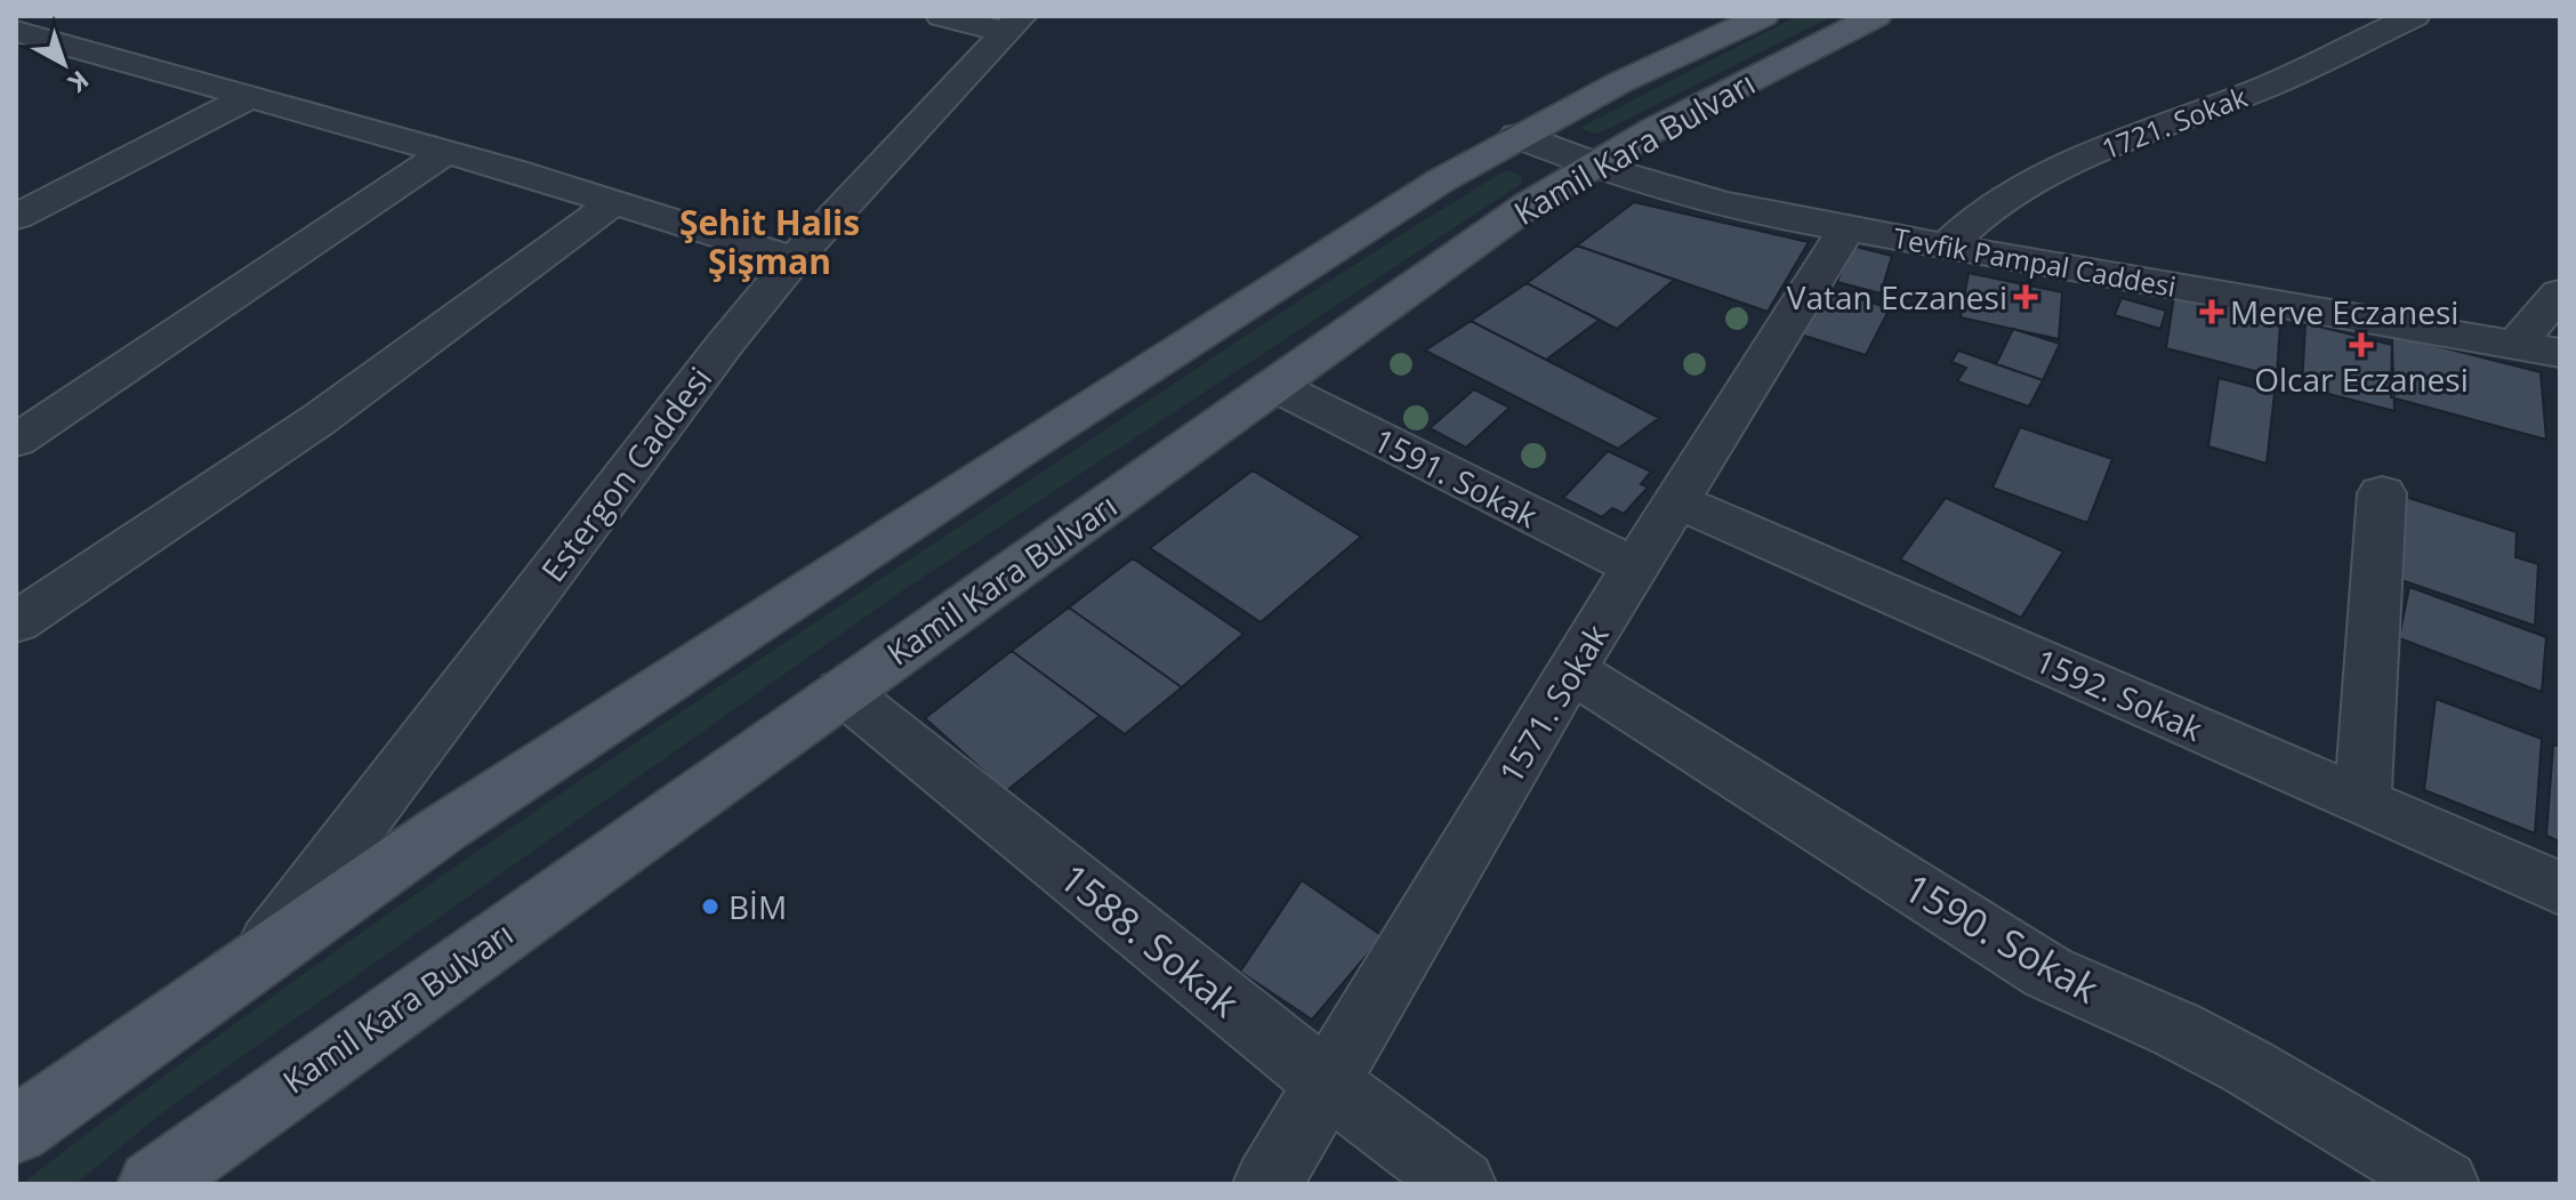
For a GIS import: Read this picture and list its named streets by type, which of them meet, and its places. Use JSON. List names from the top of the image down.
{
  "streets": {
    "main road": ["Kamil Kara Bulvarı"],
    "street": [
      "1721. Sokak",
      "Tevfik Pampal Caddesi",
      "Estergon Caddesi",
      "1591. Sokak",
      "1592. Sokak",
      "1571. Sokak",
      "1590. Sokak",
      "1588. Sokak"
    ]
  },
  "crossings": [
    ["1721. Sokak", "Tevfik Pampal Caddesi"],
    ["Kamil Kara Bulvarı", "Tevfik Pampal Caddesi"],
    ["Kamil Kara Bulvarı", "Estergon Caddesi"],
    ["Kamil Kara Bulvarı", "1591. Sokak"],
    ["Kamil Kara Bulvarı", "1588. Sokak"],
    ["Tevfik Pampal Caddesi", "1571. Sokak"],
    ["1591. Sokak", "1571. Sokak"],
    ["1592. Sokak", "1571. Sokak"],
    ["1571. Sokak", "1590. Sokak"],
    ["1571. Sokak", "1588. Sokak"]
  ],
  "districts": ["Şehit Halis Şişman"],
  "places": {
    "health": ["Vatan Eczanesi", "Merve Eczanesi", "Olcar Eczanesi"],
    "other": ["BİM"]
  },
  "north": "bottom right"
}
